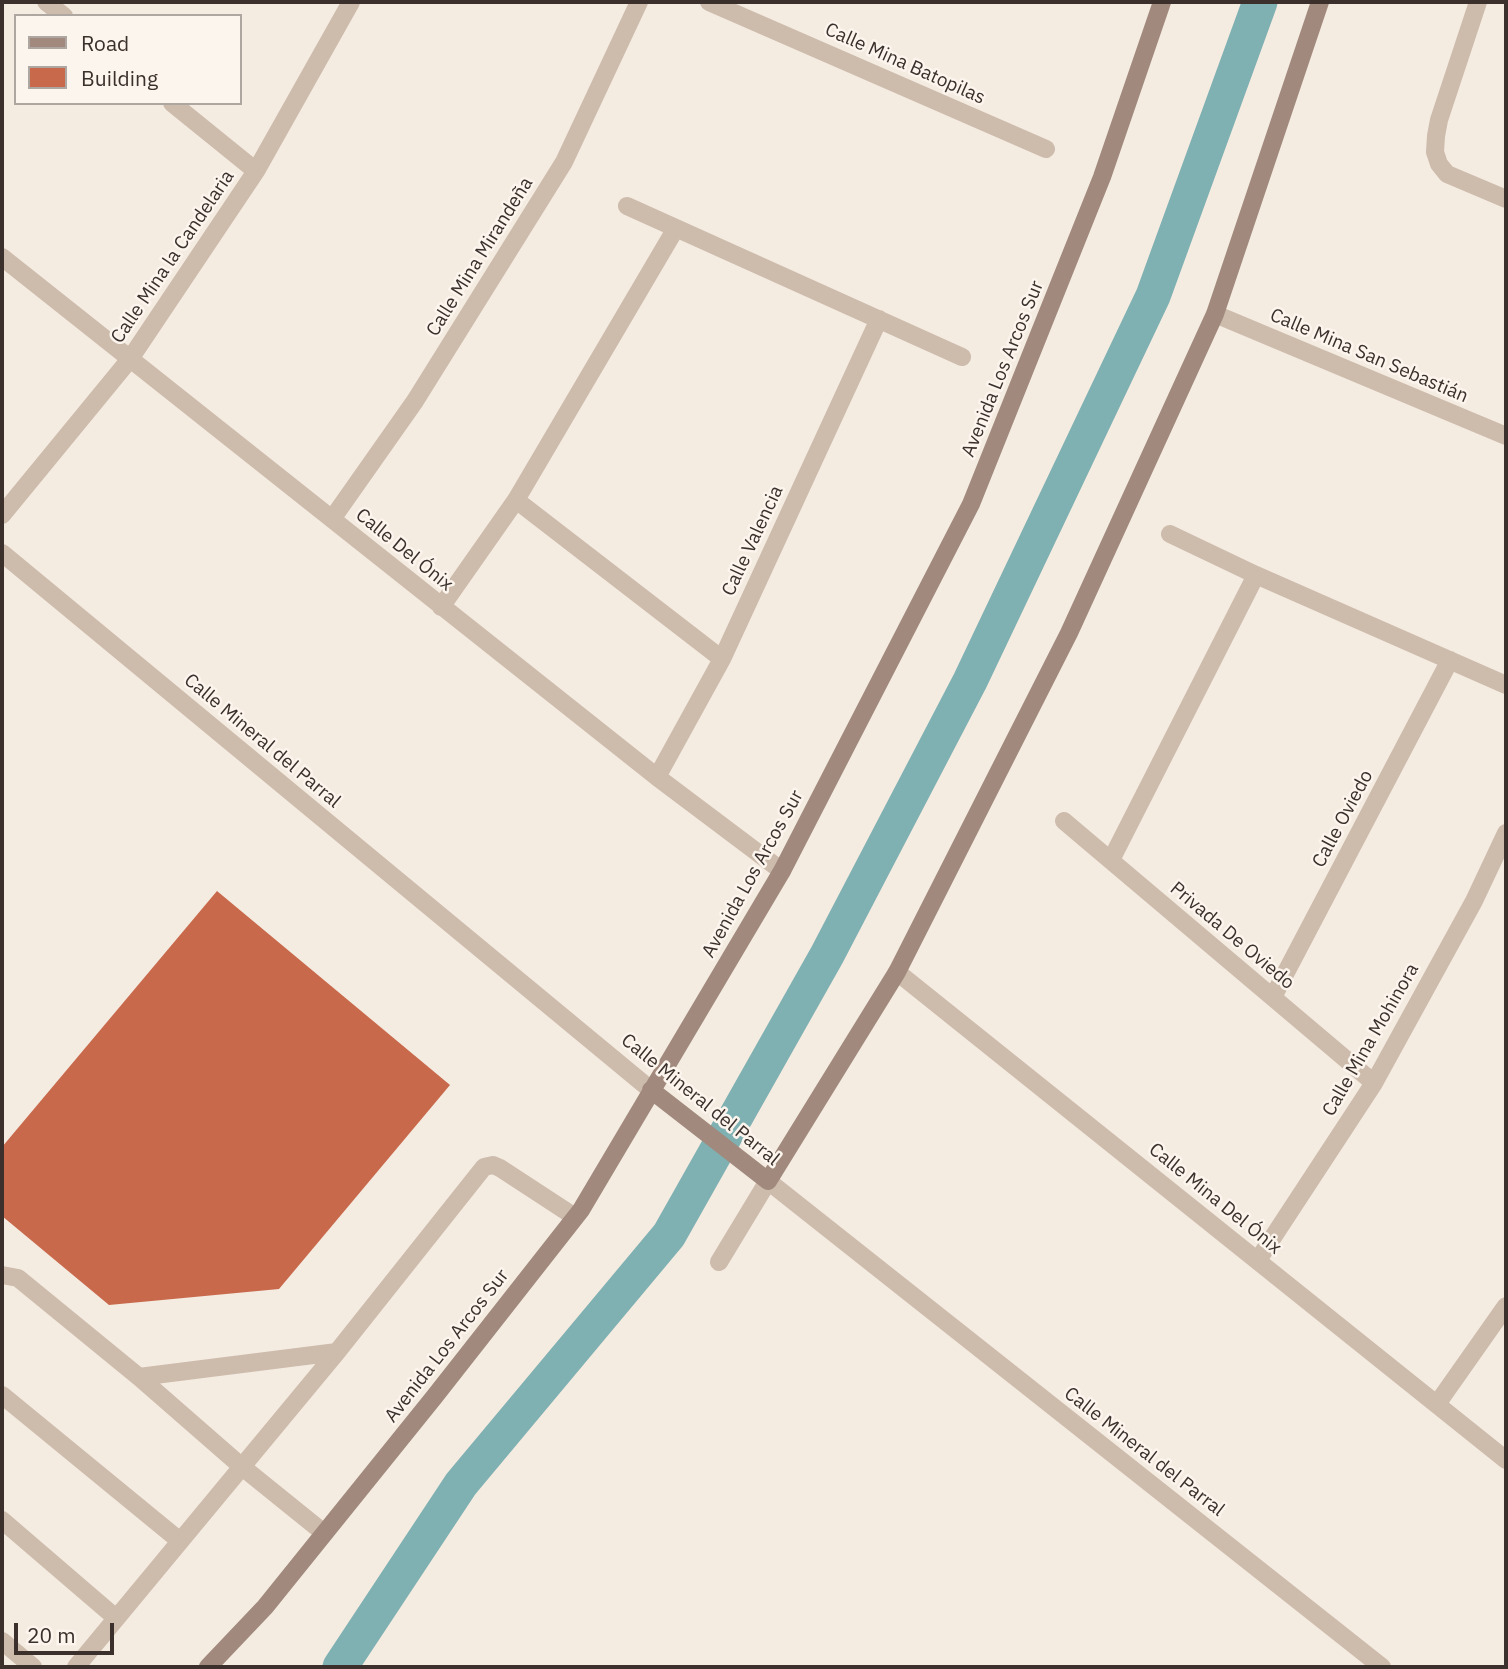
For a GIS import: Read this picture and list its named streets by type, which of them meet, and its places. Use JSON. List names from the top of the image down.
{
  "streets": {
    "street": [
      "Calle Mina Batopilas",
      "Calle Mina la Candelaria",
      "Calle Mina Mirandeña",
      "Calle Mina San Sebastián",
      "Avenida Los Arcos Sur",
      "Calle Valencia",
      "Calle Del Ónix",
      "Calle Mineral del Parral",
      "Calle Oviedo",
      "Privada De Oviedo",
      "Calle Mina Mohinora",
      "Calle Mina Del Ónix"
    ]
  },
  "crossings": [
    ["Calle Mina la Candelaria", "Calle Del Ónix"],
    ["Calle Mina Mirandeña", "Calle Del Ónix"],
    ["Avenida Los Arcos Sur", "Calle Del Ónix"],
    ["Avenida Los Arcos Sur", "Calle Mineral del Parral"],
    ["Calle Valencia", "Calle Del Ónix"],
    ["Calle Oviedo", "Privada De Oviedo"],
    ["Privada De Oviedo", "Calle Mina Mohinora"],
    ["Calle Mina Mohinora", "Calle Mina Del Ónix"]
  ],
  "legend": ["Road", "Building"],
  "scale_bar": "20 m"
}
